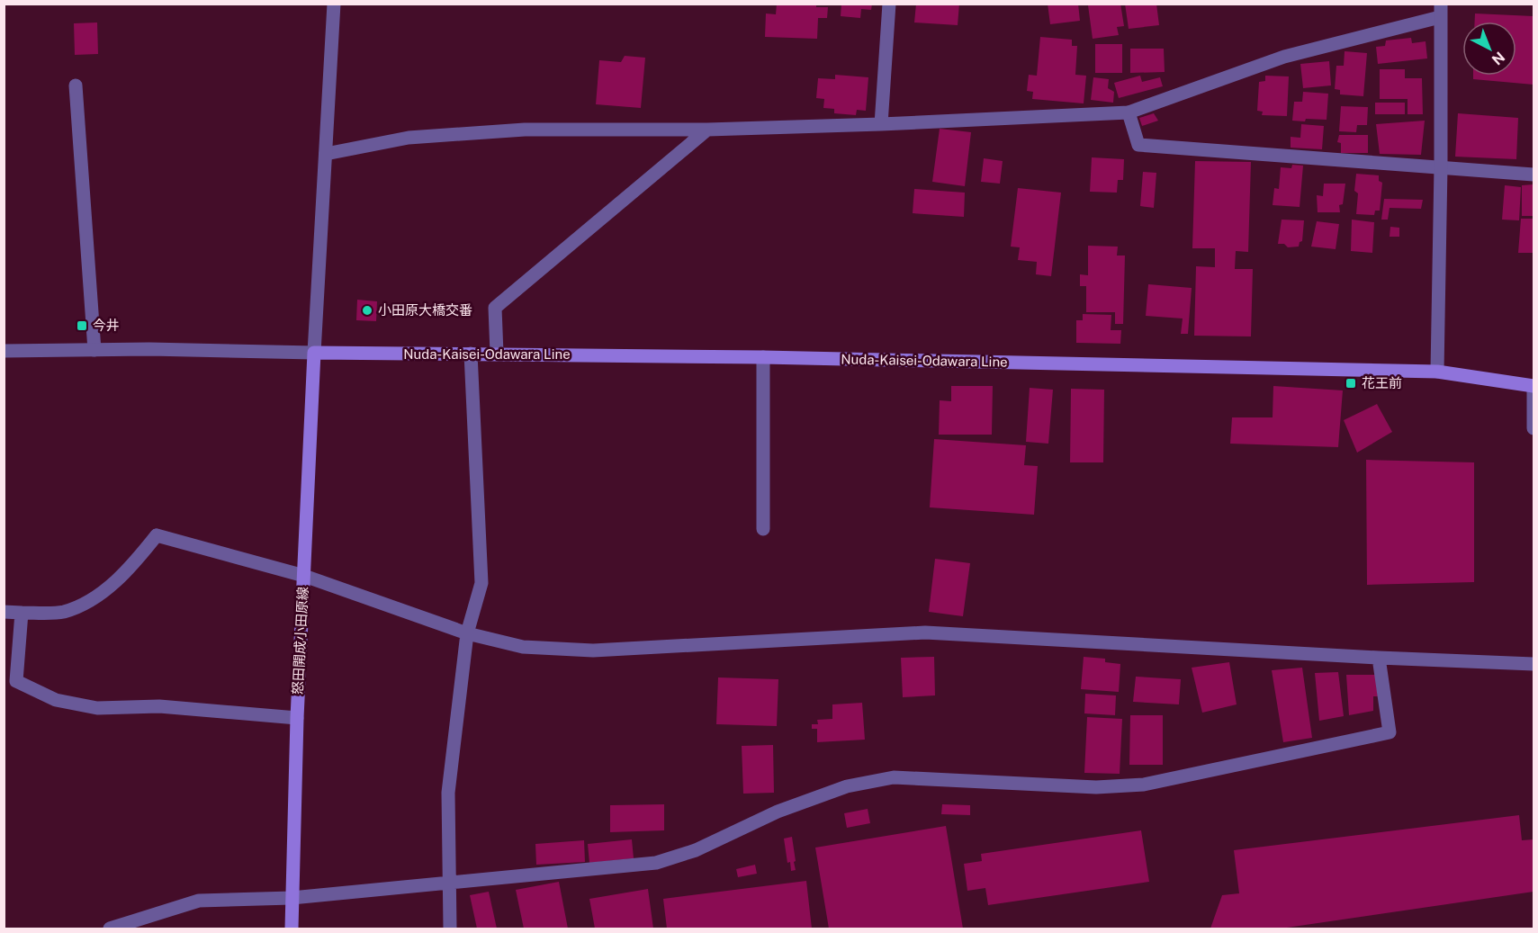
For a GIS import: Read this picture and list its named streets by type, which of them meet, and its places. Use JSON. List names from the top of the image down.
{
  "streets": {
    "main road": ["Nuda-Kaisei-Odawara Line", "怒田開成小田原線"]
  },
  "crossings": [
    ["Nuda-Kaisei-Odawara Line", "怒田開成小田原線"]
  ],
  "places": {
    "other": ["小田原大橋交番"],
    "transit": ["今井", "花王前"]
  },
  "north": "bottom right"
}
